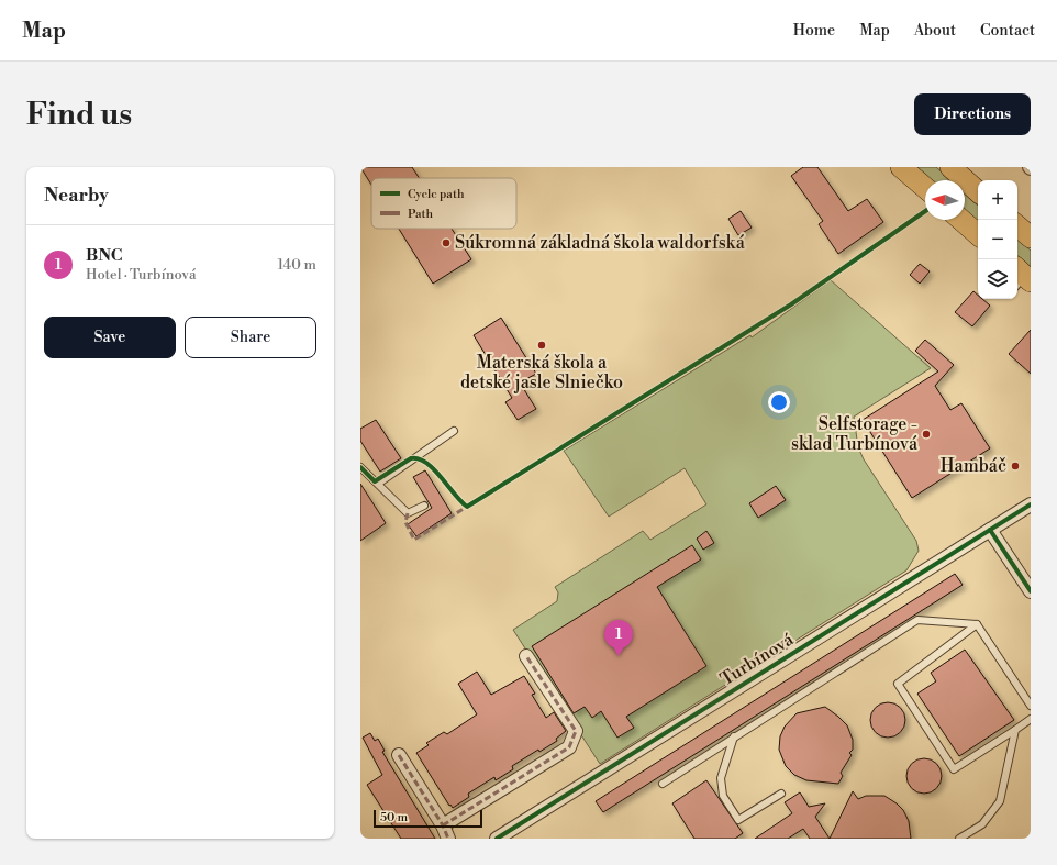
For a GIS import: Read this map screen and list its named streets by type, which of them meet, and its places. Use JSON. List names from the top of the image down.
{
  "streets": {
    "street": ["Turbínová"]
  },
  "places": [
    "Súkromná základná škola waldorfská",
    "Materská škola a detské jasle Slniečko",
    "Selfstorage - sklad Turbínová",
    "Hambáč"
  ],
  "legend": ["Cycle path", "Path"],
  "scale_bar": "50 m",
  "north": "left",
  "page": {
    "header": "Map",
    "nav": [
      "Home",
      "Map",
      "About",
      "Contact"
    ],
    "buttons": [
      "Directions",
      ["Save", "Share"]
    ],
    "title": "Find us",
    "heading": "Nearby",
    "map_buttons": ["+", "−"],
    "list": [
      {
        "mark": "1",
        "name": "BNC",
        "note": "Hotel · Turbínová",
        "value": "140 m"
      }
    ],
    "pins": "1",
    "scale": "50 m"
  }
}
